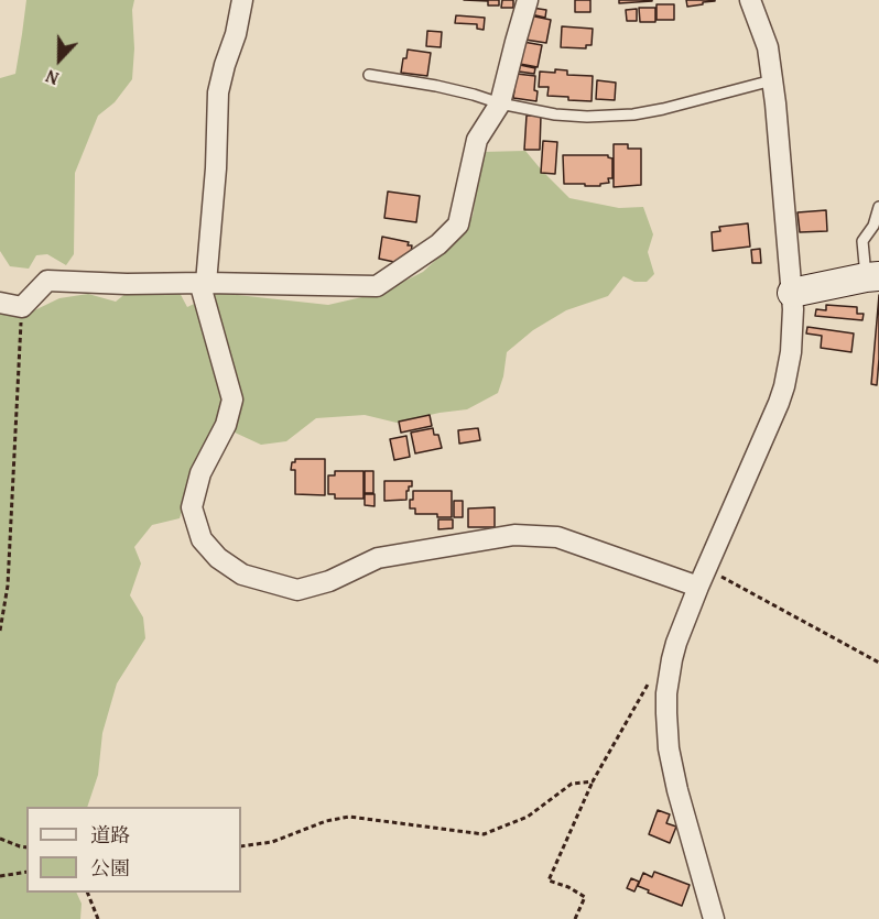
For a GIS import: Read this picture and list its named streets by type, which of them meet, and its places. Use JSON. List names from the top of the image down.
{
  "legend": ["道路", "公園"],
  "north": "bottom"
}
